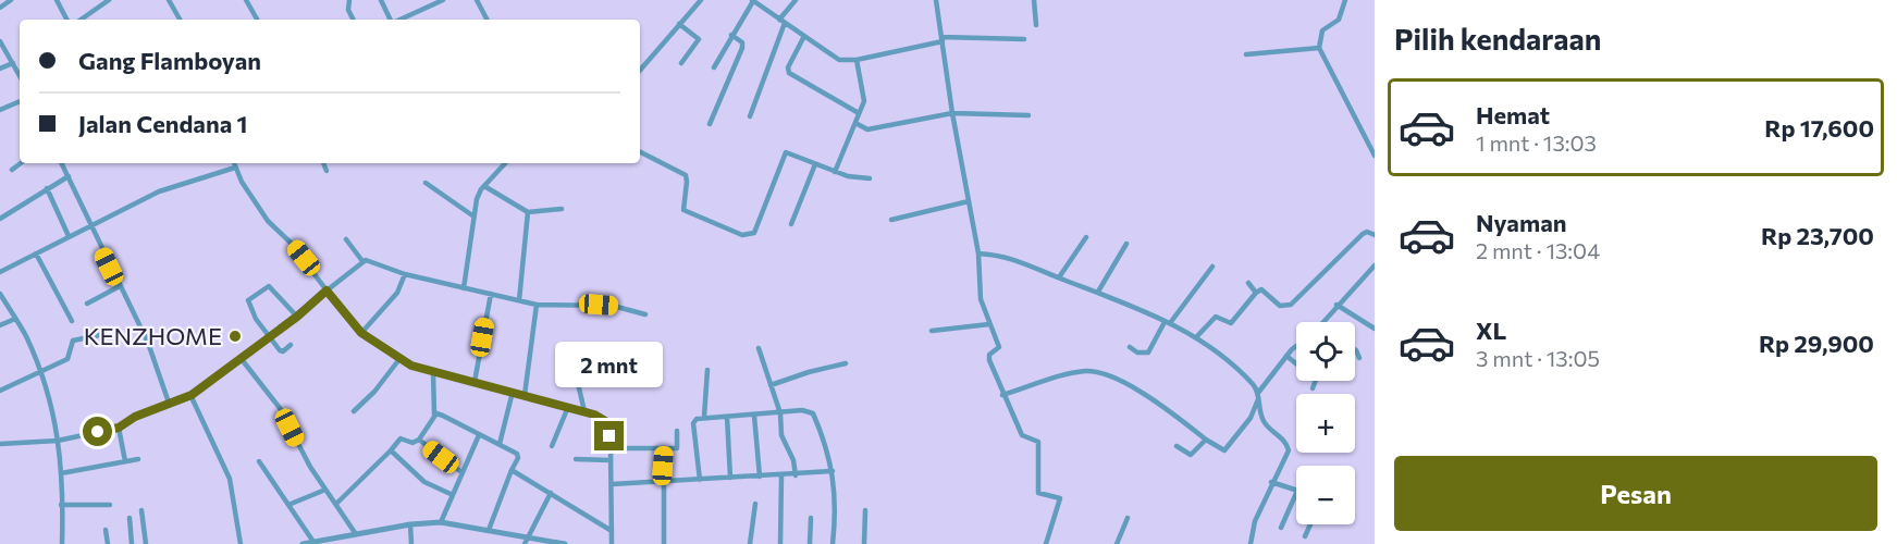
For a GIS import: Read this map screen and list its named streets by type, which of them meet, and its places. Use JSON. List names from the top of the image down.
{
  "places": ["KENZHOME"],
  "page": {
    "heading": "Pilih kendaraan",
    "banner": ["Gang Flamboyan", "Jalan Cendana 1"],
    "list": [
      {
        "name": "Hemat",
        "note": "1 mnt · 13:03",
        "value": "Rp 17,600"
      },
      {
        "name": "Nyaman",
        "note": "2 mnt · 13:04",
        "value": "Rp 23,700"
      },
      {
        "name": "XL",
        "note": "3 mnt · 13:05",
        "value": "Rp 29,900"
      }
    ],
    "map_buttons": ["+", "−"],
    "bubble": "2 mnt",
    "buttons": "Pesan"
  }
}
